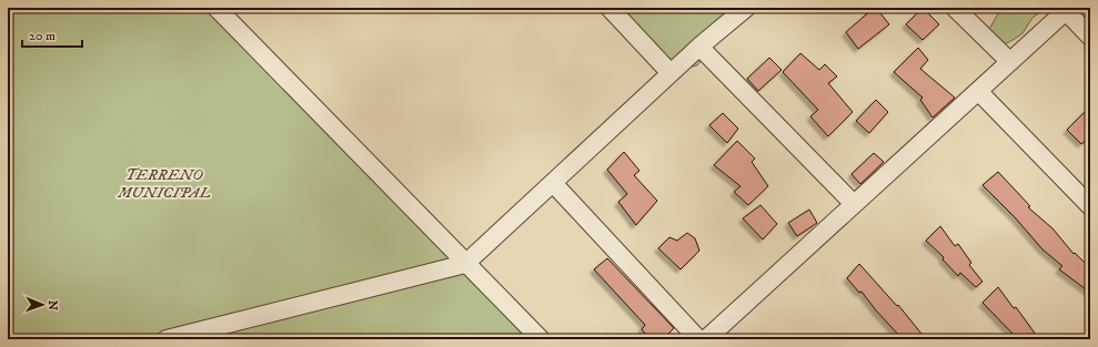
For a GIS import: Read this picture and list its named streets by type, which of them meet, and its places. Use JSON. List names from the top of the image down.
{
  "parks": ["TERRENO MUNICIPAL"],
  "scale_bar": "20 m",
  "north": "right"
}
